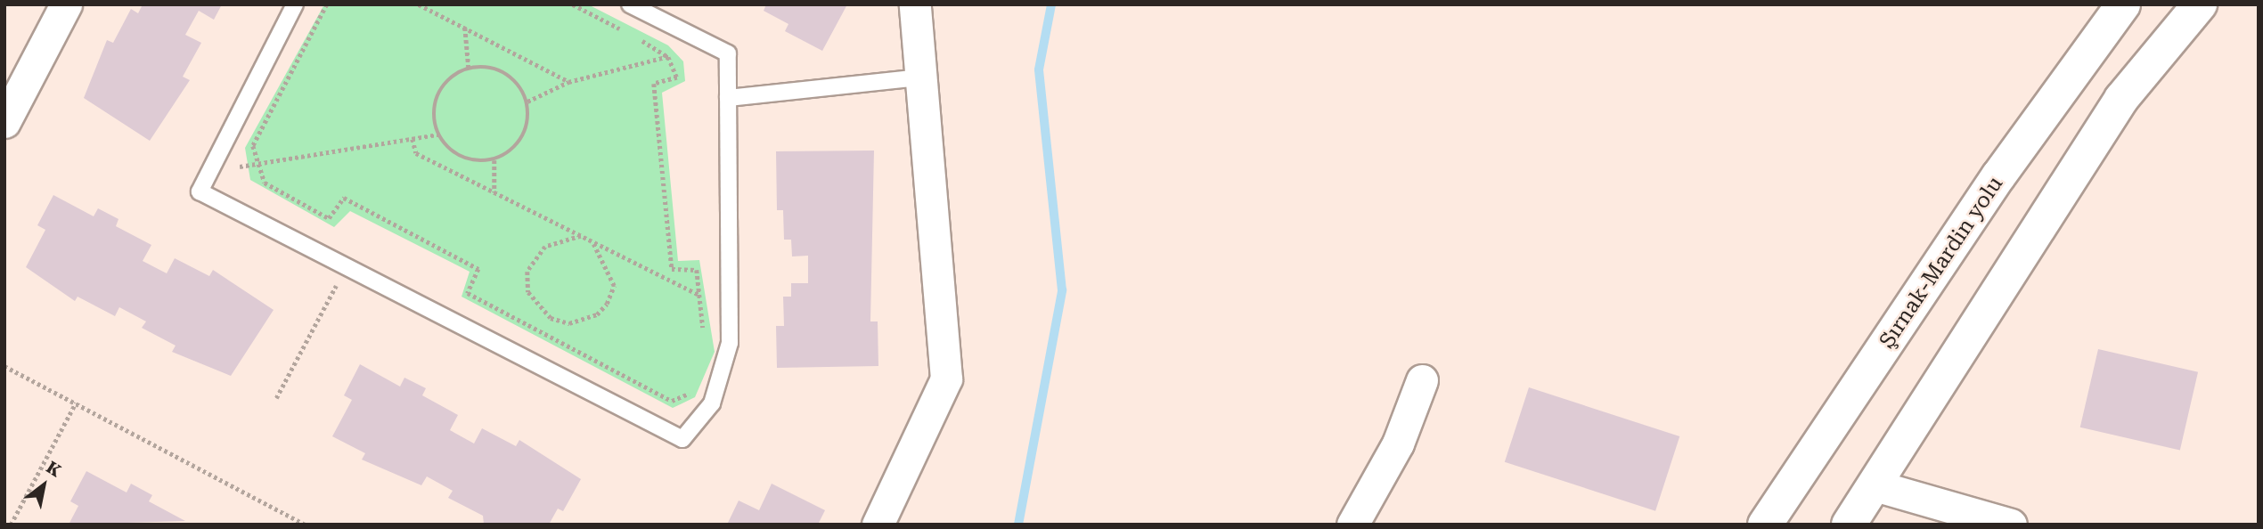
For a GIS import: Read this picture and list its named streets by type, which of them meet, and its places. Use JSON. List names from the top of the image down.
{
  "streets": {
    "highway": ["Şırnak-Mardin yolu"]
  },
  "north": "top right"
}
